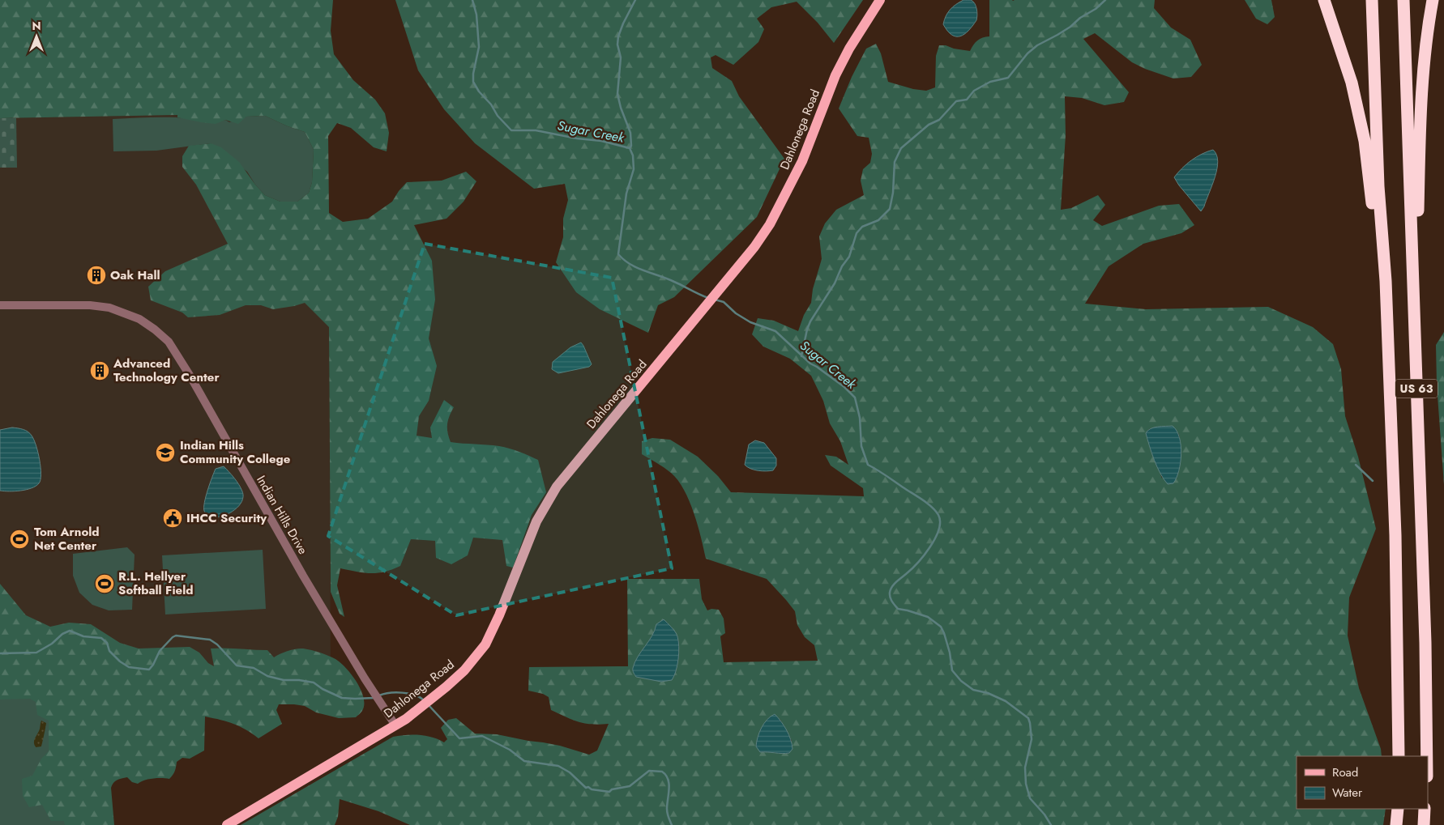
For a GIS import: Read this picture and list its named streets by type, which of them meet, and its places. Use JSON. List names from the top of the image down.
{
  "streets": {
    "highway": ["US 63"],
    "main road": ["Dahlonega Road"],
    "street": ["Indian Hills Drive"]
  },
  "crossings": [
    ["Dahlonega Road", "Indian Hills Drive"]
  ],
  "water": ["Sugar Creek"],
  "places": {
    "building": ["Oak Hall", "Advanced Technology Center"],
    "school or university": ["Indian Hills Community College"],
    "public building": ["IHCC Security"],
    "sports": ["Tom Arnold Net Center", "R.L. Hellyer Softball Field"]
  },
  "legend": ["Road", "Water"],
  "north": "top"
}
